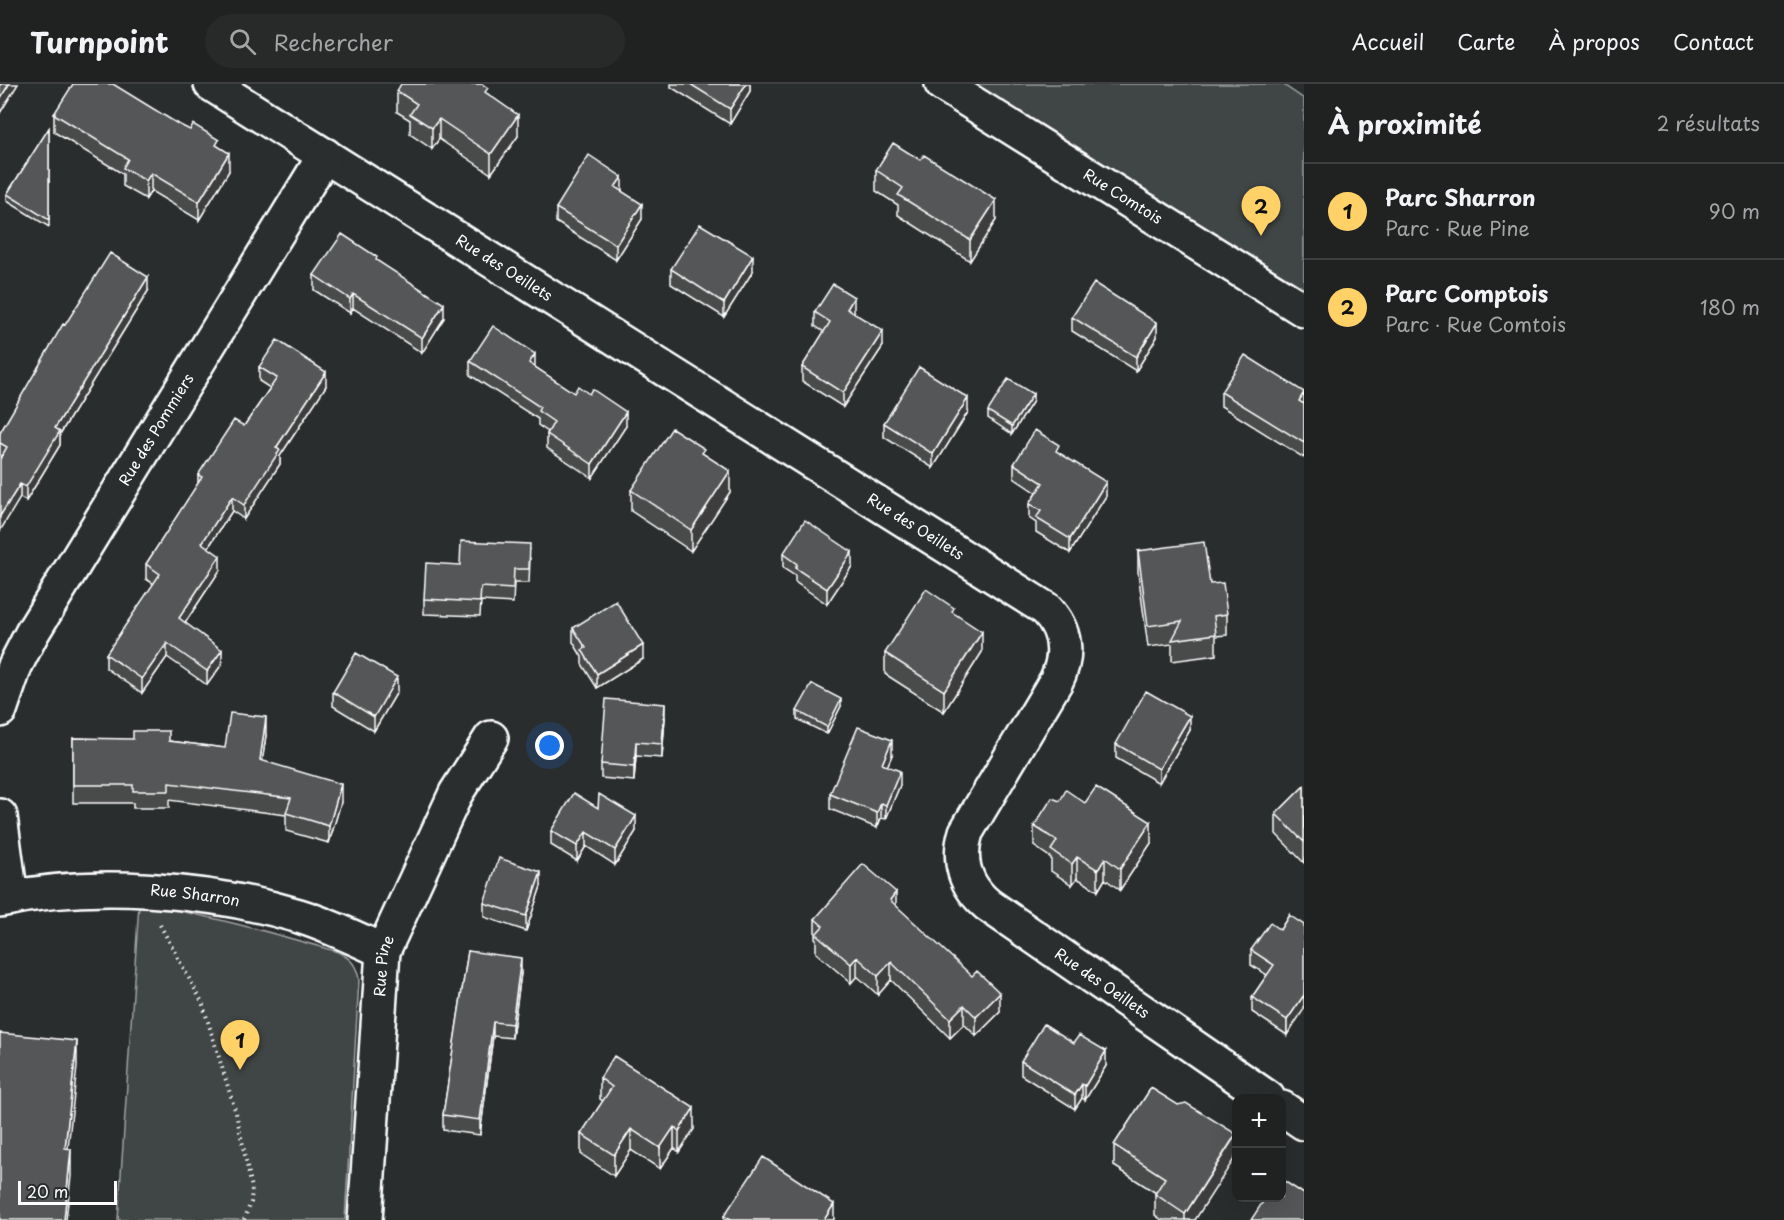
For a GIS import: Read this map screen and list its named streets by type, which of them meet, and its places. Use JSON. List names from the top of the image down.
{
  "streets": {
    "street": [
      "Rue Comtois",
      "Rue des Oeillets",
      "Rue des Pommiers",
      "Rue Sharron",
      "Rue Pine"
    ]
  },
  "crossings": [
    ["Rue des Oeillets", "Rue des Pommiers"],
    ["Rue Sharron", "Rue Pine"]
  ],
  "scale_bar": "20 m",
  "page": {
    "header": "Turnpoint",
    "search": "Rechercher",
    "nav": [
      "Accueil",
      "Carte",
      "À propos",
      "Contact"
    ],
    "heading": ["À proximité", "2 résultats"],
    "list": [
      {
        "mark": "1",
        "name": "Parc Sharron",
        "note": "Parc · Rue Pine",
        "value": "90 m"
      },
      {
        "mark": "2",
        "name": "Parc Comptois",
        "note": "Parc · Rue Comtois",
        "value": "180 m"
      }
    ],
    "pins": ["2", "1"],
    "map_buttons": ["+", "−"],
    "scale": "20 m"
  }
}
